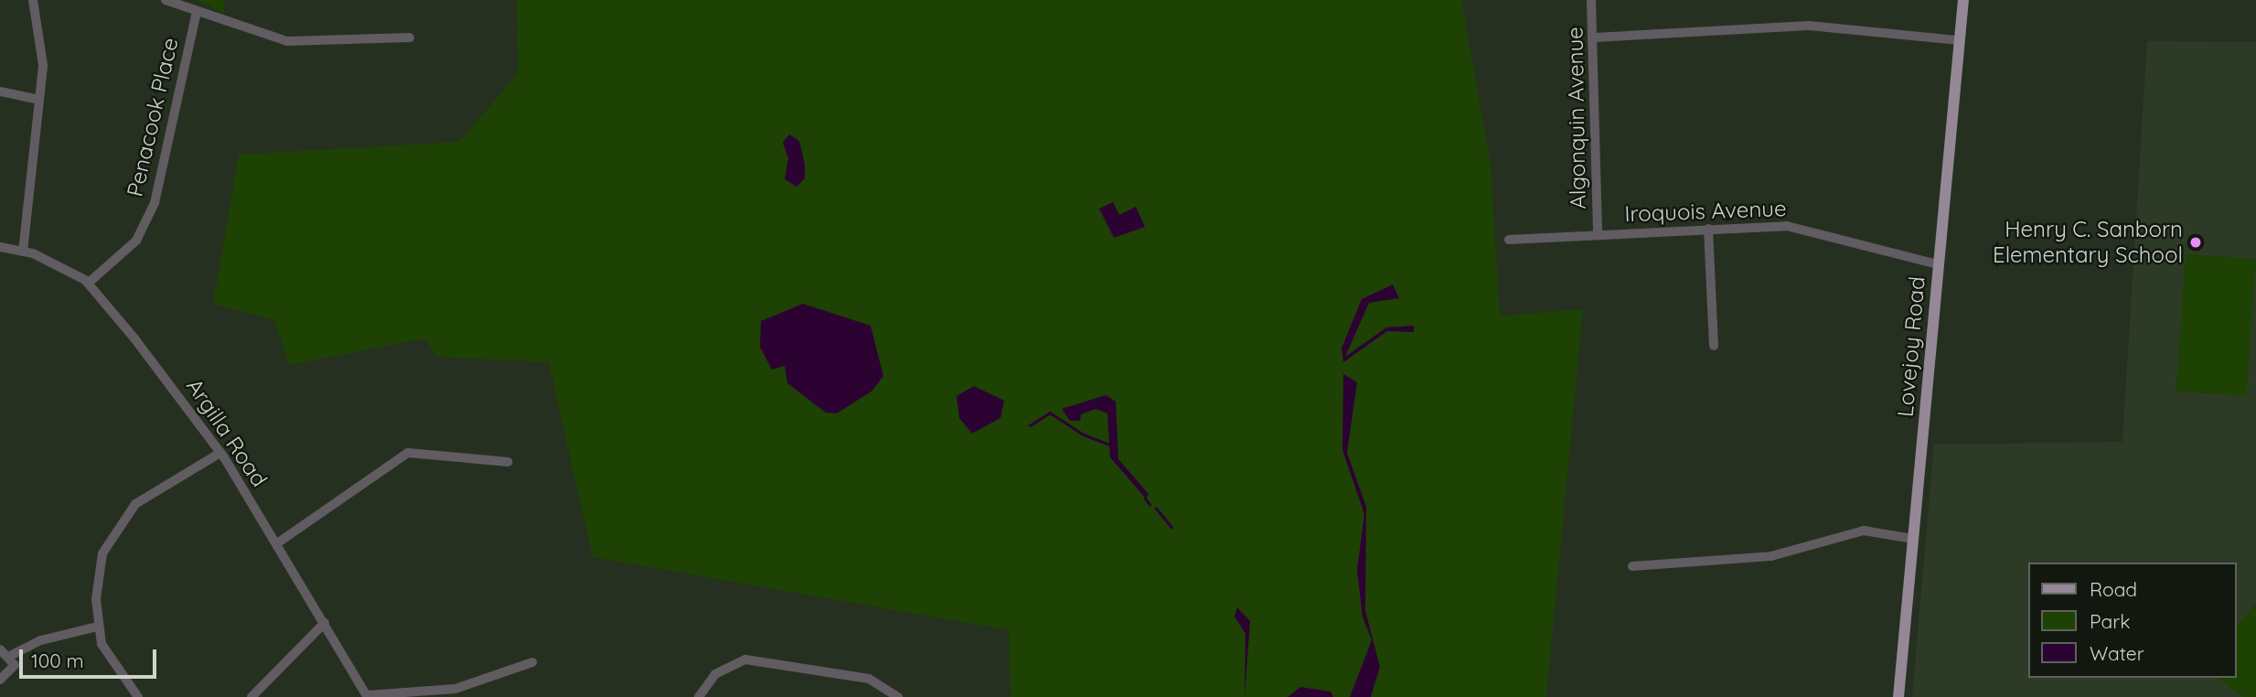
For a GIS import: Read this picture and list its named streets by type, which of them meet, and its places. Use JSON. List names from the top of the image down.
{
  "streets": {
    "main road": ["Lovejoy Road"],
    "street": [
      "Penacook Place",
      "Algonquin Avenue",
      "Iroquois Avenue",
      "Argilla Road"
    ]
  },
  "crossings": [
    ["Penacook Place", "Argilla Road"],
    ["Algonquin Avenue", "Iroquois Avenue"],
    ["Iroquois Avenue", "Lovejoy Road"]
  ],
  "places": ["Henry C. Sanborn Elementary School"],
  "legend": ["Road", "Park", "Water"],
  "scale_bar": "100 m"
}
